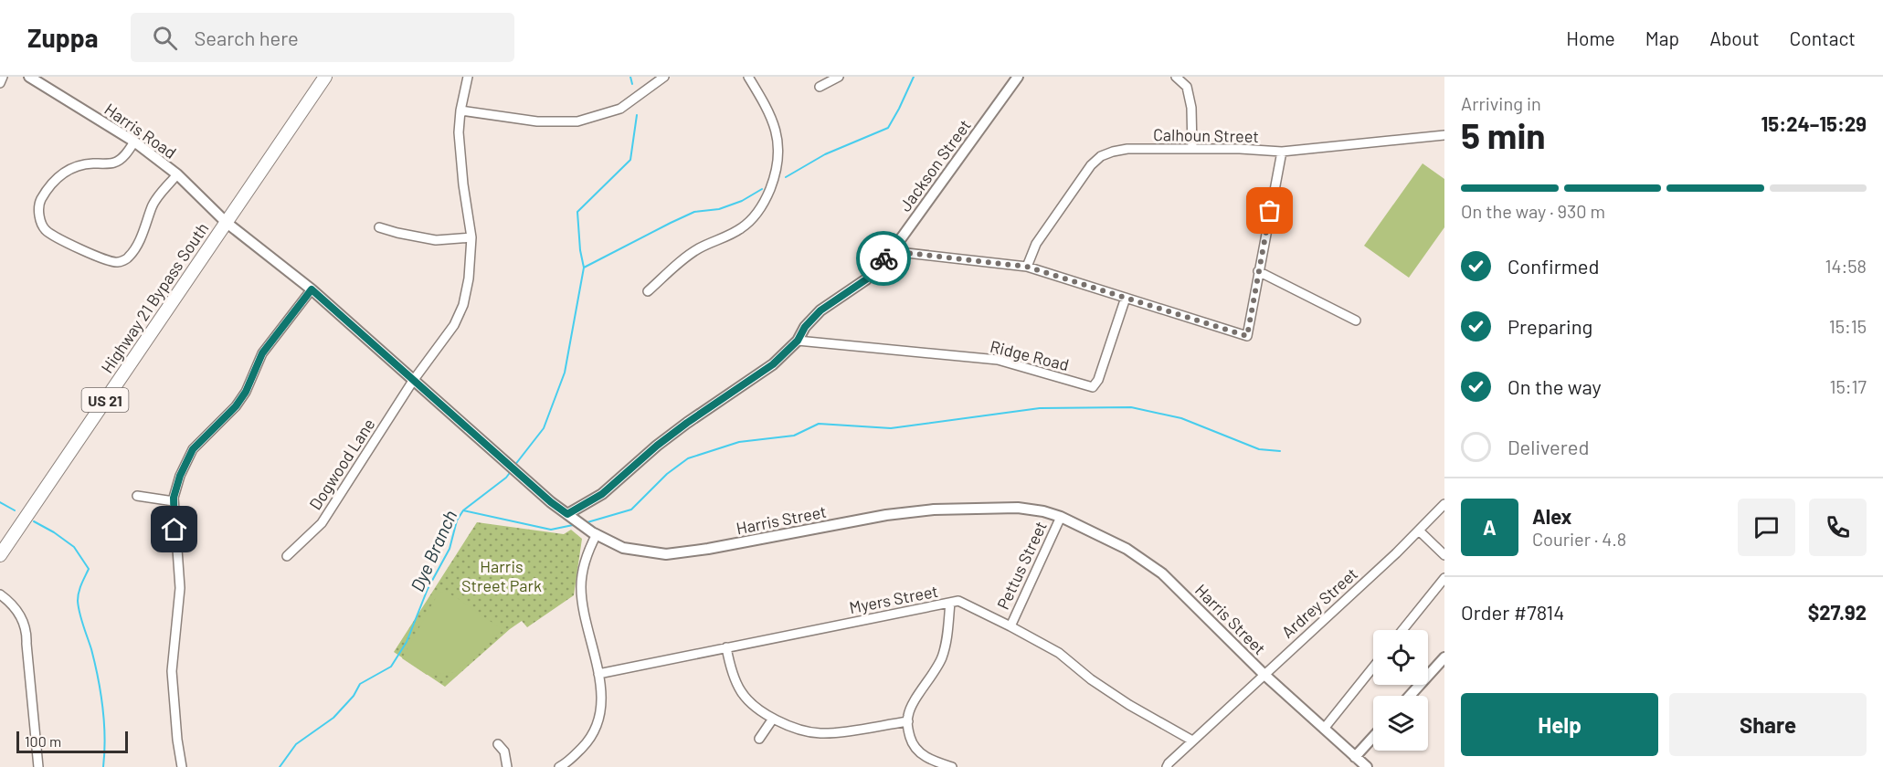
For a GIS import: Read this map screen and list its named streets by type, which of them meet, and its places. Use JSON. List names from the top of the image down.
{
  "streets": {
    "main road": ["Highway 21 Bypass South", "US 21"],
    "street": [
      "Harris Road",
      "Calhoun Street",
      "Jackson Street",
      "Ridge Road",
      "Dogwood Lane",
      "Harris Street",
      "Pettus Street",
      "Myers Street",
      "Ardrey Street"
    ]
  },
  "crossings": [
    ["Harris Road", "Highway 21 Bypass South"],
    ["Harris Road", "US 21"],
    ["Harris Road", "Harris Street"],
    ["Jackson Street", "Ridge Road"],
    ["Jackson Street", "Harris Street"],
    ["Highway 21 Bypass South", "US 21"],
    ["Highway 21 Bypass South", "Harris Street"],
    ["US 21", "Harris Street"],
    ["Dogwood Lane", "Harris Street"],
    ["Harris Street", "Pettus Street"],
    ["Harris Street", "Ardrey Street"],
    ["Pettus Street", "Myers Street"],
    ["Myers Street", "Ardrey Street"]
  ],
  "water": ["Dye Branch"],
  "parks": ["Harris Street Park"],
  "scale_bar": "100 m",
  "page": {
    "header": "Zuppa",
    "search": "Search here",
    "nav": [
      "Home",
      "Map",
      "About",
      "Contact"
    ],
    "heading": ["5 min", "Arriving in", "15:24–15:29"],
    "panel": [
      "Alex",
      "Courier · 4.8",
      "Order #7814",
      "$27.92"
    ],
    "bar": "On the way · 930 m",
    "list": [
      ["Confirmed", "14:58"],
      ["Preparing", "15:15"],
      ["On the way", "15:17"],
      "Delivered"
    ],
    "round": "A",
    "buttons": ["Help", "Share"],
    "scale": "100 m"
  }
}
